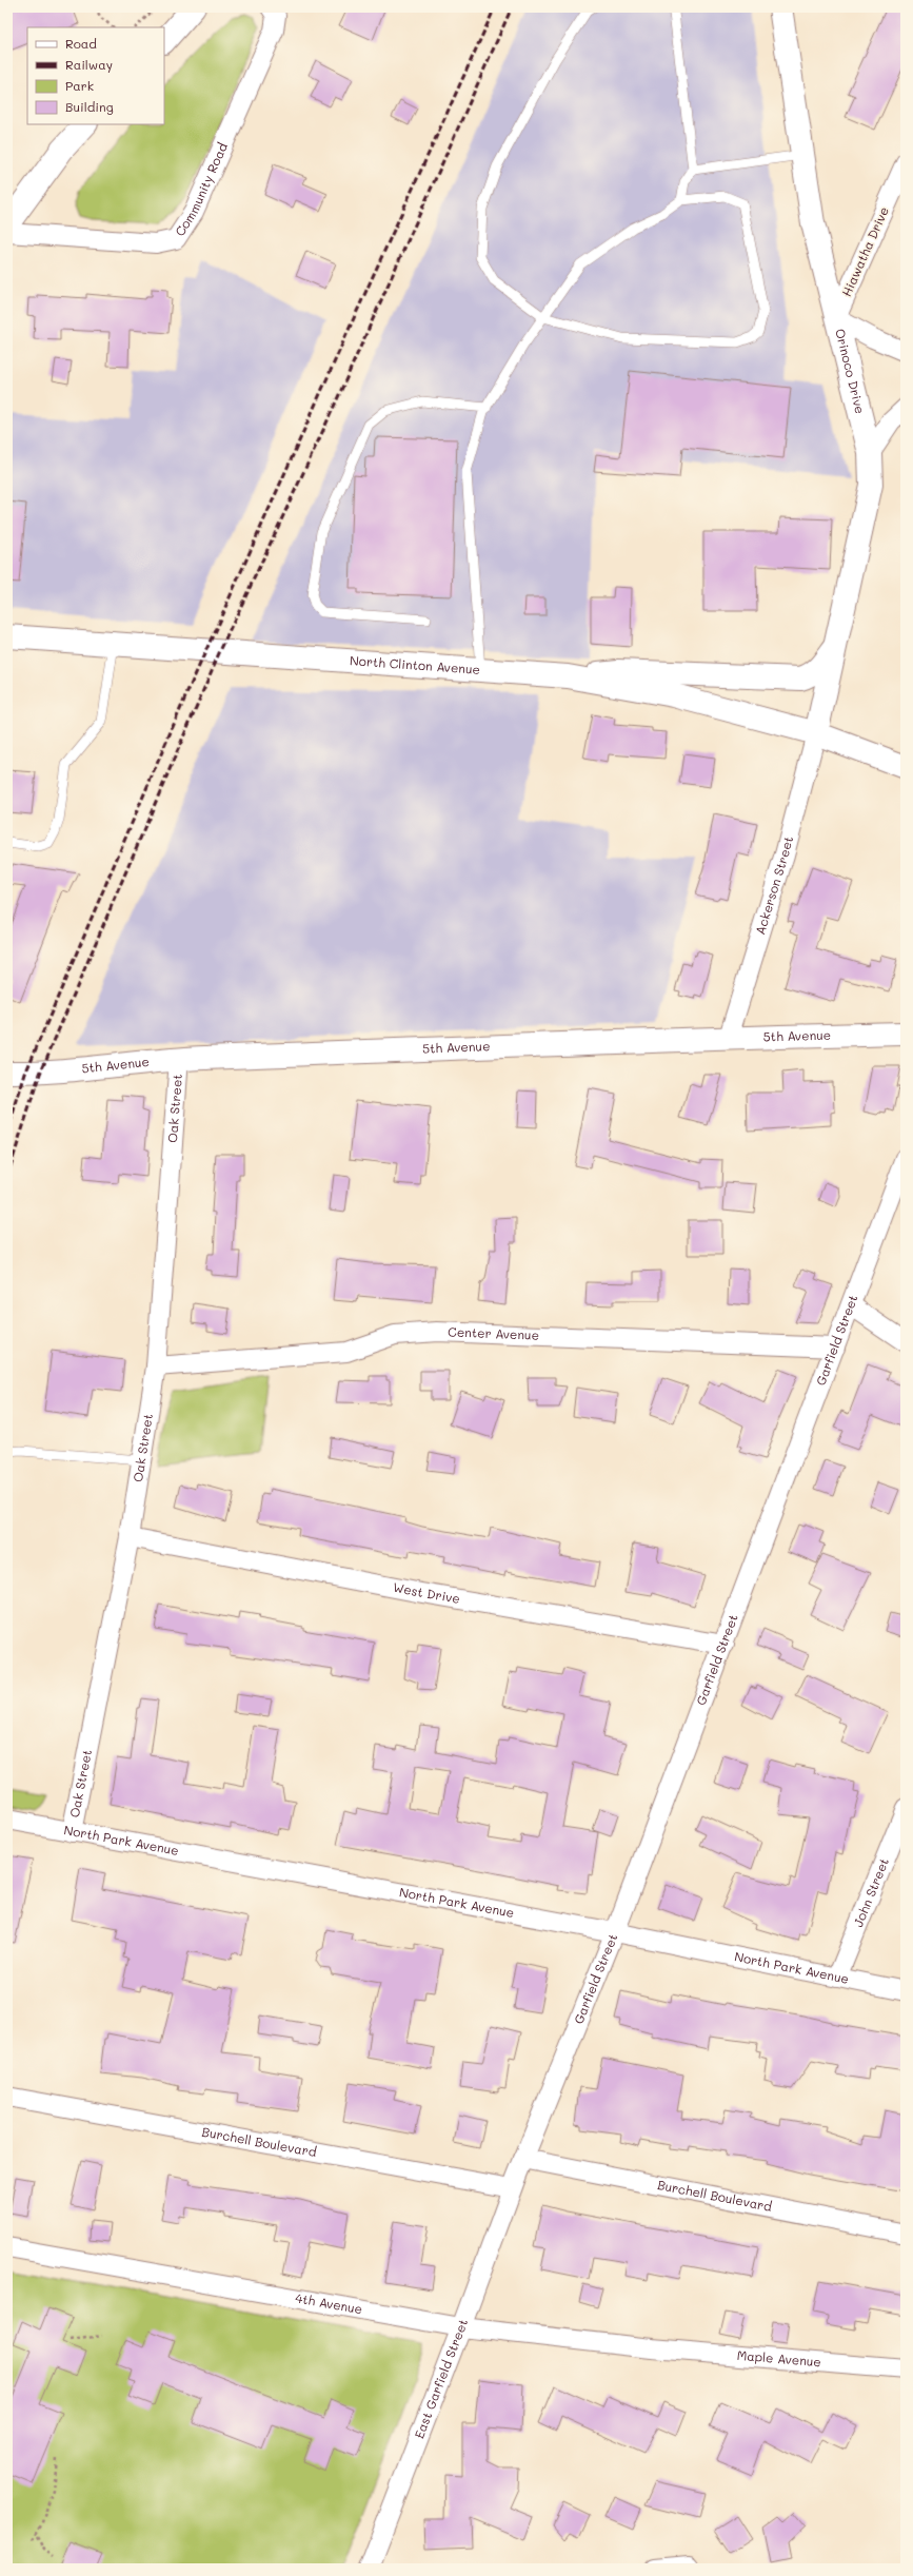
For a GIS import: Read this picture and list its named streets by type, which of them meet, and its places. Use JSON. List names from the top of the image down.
{
  "streets": {
    "main road": ["Orinoco Drive", "North Clinton Avenue", "5th Avenue"],
    "street": [
      "Community Road",
      "Hiawatha Drive",
      "Ackerson Street",
      "Oak Street",
      "Center Avenue",
      "Garfield Street",
      "West Drive",
      "North Park Avenue",
      "John Street",
      "Burchell Boulevard",
      "4th Avenue",
      "Maple Avenue",
      "East Garfield Street"
    ]
  },
  "crossings": [
    ["Hiawatha Drive", "Orinoco Drive"],
    ["Orinoco Drive", "North Clinton Avenue"],
    ["Orinoco Drive", "Ackerson Street"],
    ["North Clinton Avenue", "Ackerson Street"],
    ["Ackerson Street", "5th Avenue"],
    ["5th Avenue", "Oak Street"],
    ["Oak Street", "Center Avenue"],
    ["Oak Street", "West Drive"],
    ["Oak Street", "North Park Avenue"],
    ["Center Avenue", "Garfield Street"],
    ["Garfield Street", "West Drive"],
    ["Garfield Street", "North Park Avenue"],
    ["Garfield Street", "Burchell Boulevard"],
    ["Garfield Street", "East Garfield Street"],
    ["North Park Avenue", "John Street"],
    ["Burchell Boulevard", "East Garfield Street"],
    ["4th Avenue", "Maple Avenue"],
    ["4th Avenue", "East Garfield Street"]
  ],
  "legend": [
    "Road",
    "Railway",
    "Park",
    "Building"
  ]
}
